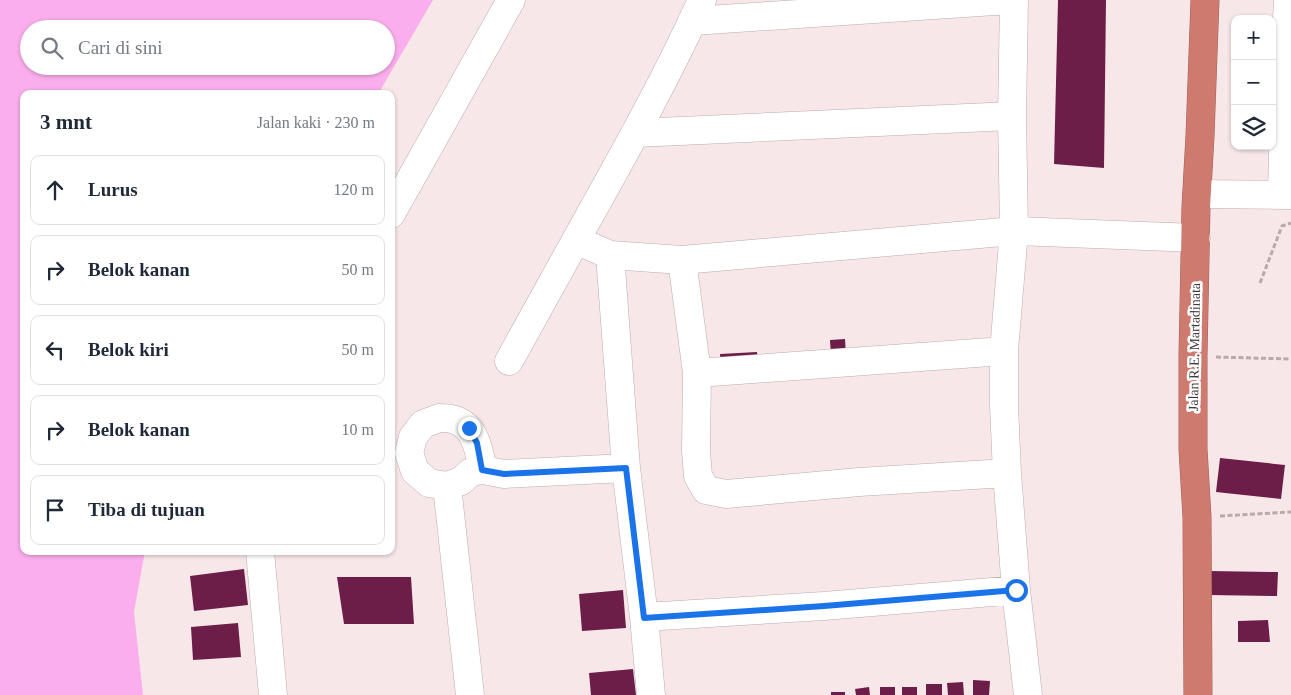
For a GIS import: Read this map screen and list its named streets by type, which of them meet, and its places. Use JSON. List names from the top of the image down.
{
  "streets": {
    "highway": ["Jalan R.E. Martadinata"]
  },
  "page": {
    "map_buttons": ["+", "−"],
    "search": "Cari di sini",
    "heading": ["3 mnt", "Jalan kaki · 230 m"],
    "list": [
      ["Lurus", "120 m"],
      ["Belok kanan", "50 m"],
      ["Belok kiri", "50 m"],
      ["Belok kanan", "10 m"],
      "Tiba di tujuan"
    ]
  }
}
